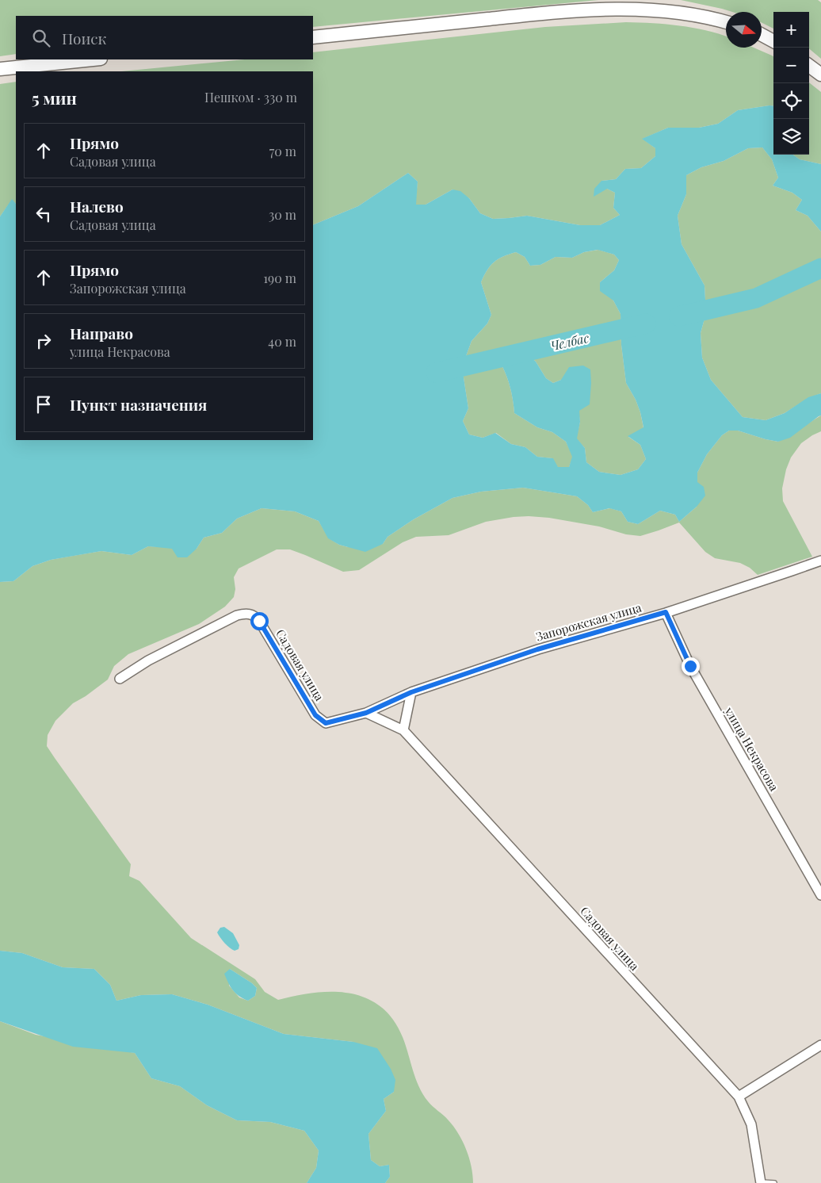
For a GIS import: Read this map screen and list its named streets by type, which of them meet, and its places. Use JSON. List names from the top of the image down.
{
  "streets": {
    "street": ["Запорожская улица", "Садовая улица", "улица Некрасова"]
  },
  "crossings": [
    ["Запорожская улица", "Садовая улица"],
    ["Запорожская улица", "улица Некрасова"]
  ],
  "water": ["Челбас"],
  "north": "right",
  "page": {
    "map_buttons": ["+", "−"],
    "search": "Поиск",
    "heading": ["5 мин", "Пешком · 330 m"],
    "list": [
      ["Прямо", "Садовая улица", "70 m"],
      ["Налево", "Садовая улица", "30 m"],
      ["Прямо", "Запорожская улица", "190 m"],
      ["Направо", "улица Некрасова", "40 m"],
      "Пункт назначения"
    ]
  }
}
